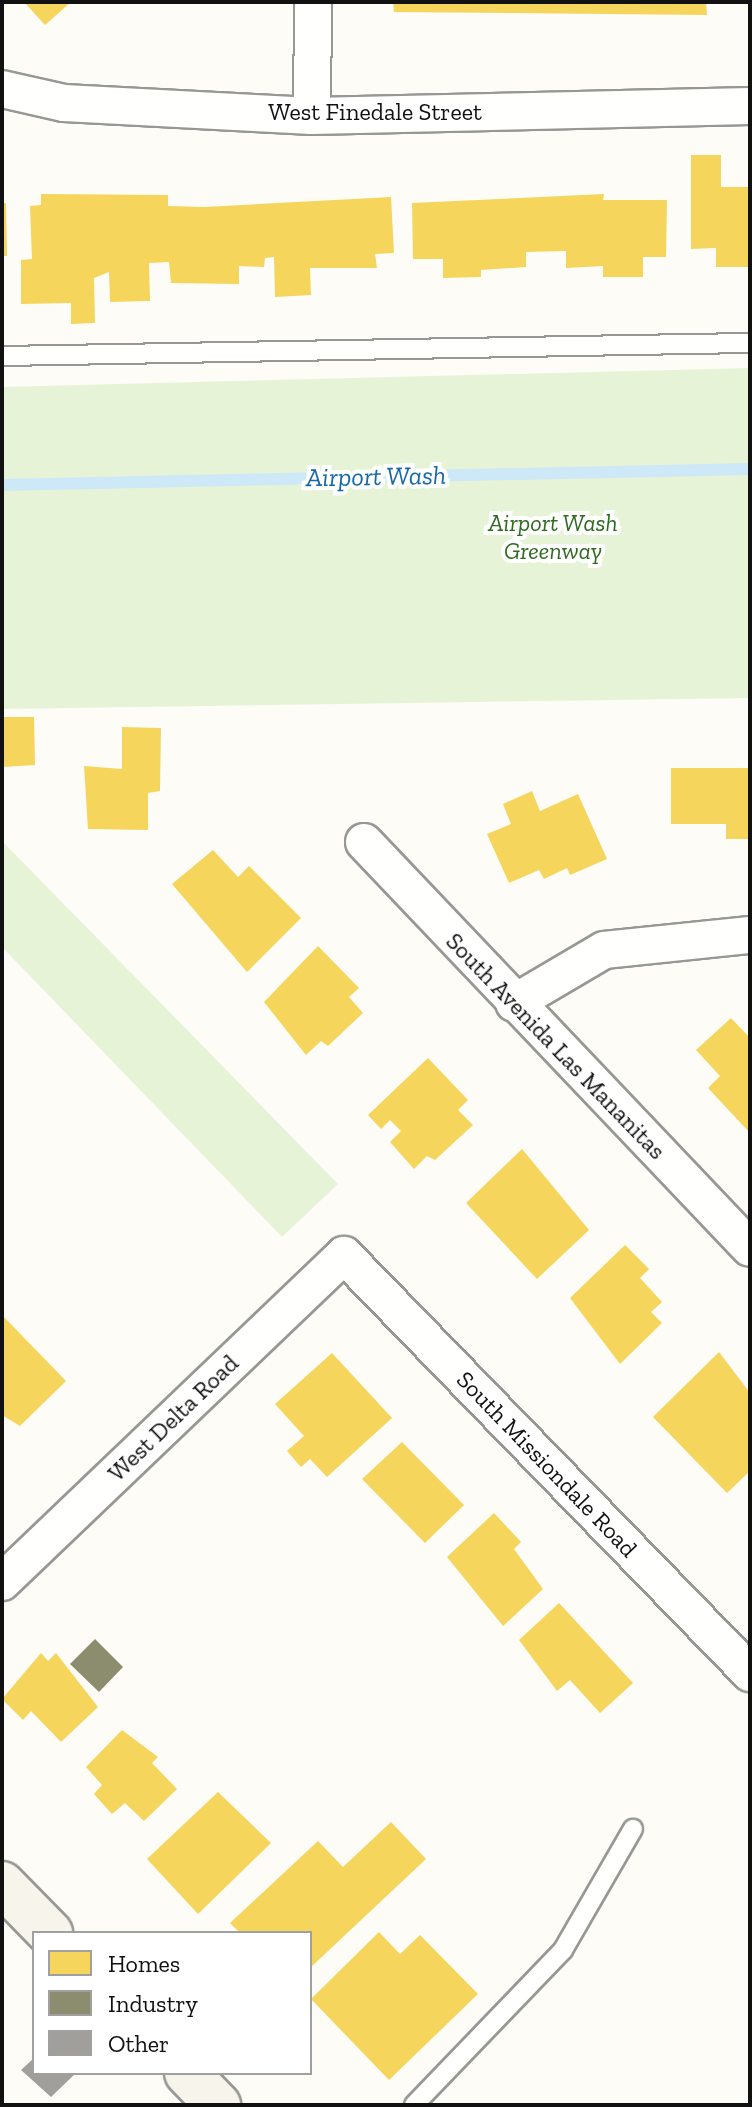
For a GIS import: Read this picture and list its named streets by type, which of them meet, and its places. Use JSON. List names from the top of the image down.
{
  "streets": {
    "street": [
      "West Finedale Street",
      "South Avenida Las Mananitas",
      "West Delta Road",
      "South Missiondale Road"
    ]
  },
  "crossings": [
    ["West Delta Road", "South Missiondale Road"]
  ],
  "water": ["Airport Wash"],
  "parks": ["Airport Wash Greenway"],
  "legend": ["Homes", "Industry", "Other"]
}
